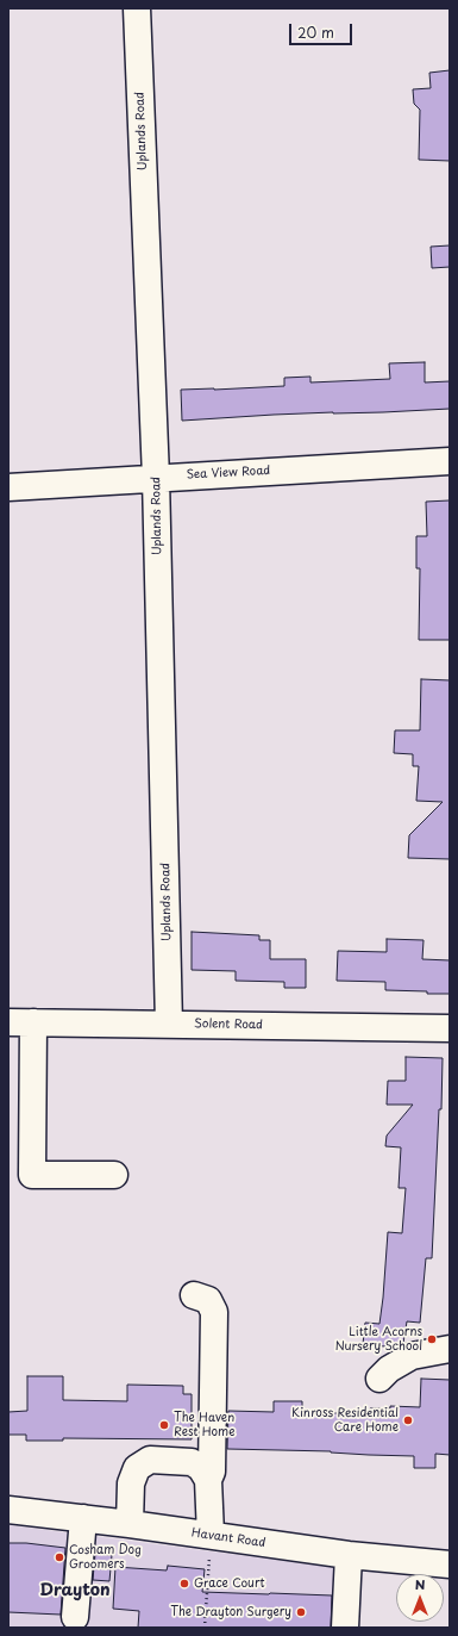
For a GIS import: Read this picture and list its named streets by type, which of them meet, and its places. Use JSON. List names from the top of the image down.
{
  "streets": {
    "street": [
      "Uplands Road",
      "Sea View Road",
      "Solent Road",
      "Havant Road"
    ]
  },
  "crossings": [
    ["Uplands Road", "Sea View Road"],
    ["Uplands Road", "Solent Road"]
  ],
  "districts": ["Drayton"],
  "places": [
    "Little Acorns Nursery School",
    "Kinross Residential Care Home",
    "The Haven Rest Home",
    "Cosham Dog Groomers",
    "Grace Court",
    "The Drayton Surgery"
  ],
  "scale_bar": "20 m",
  "north": "top"
}
